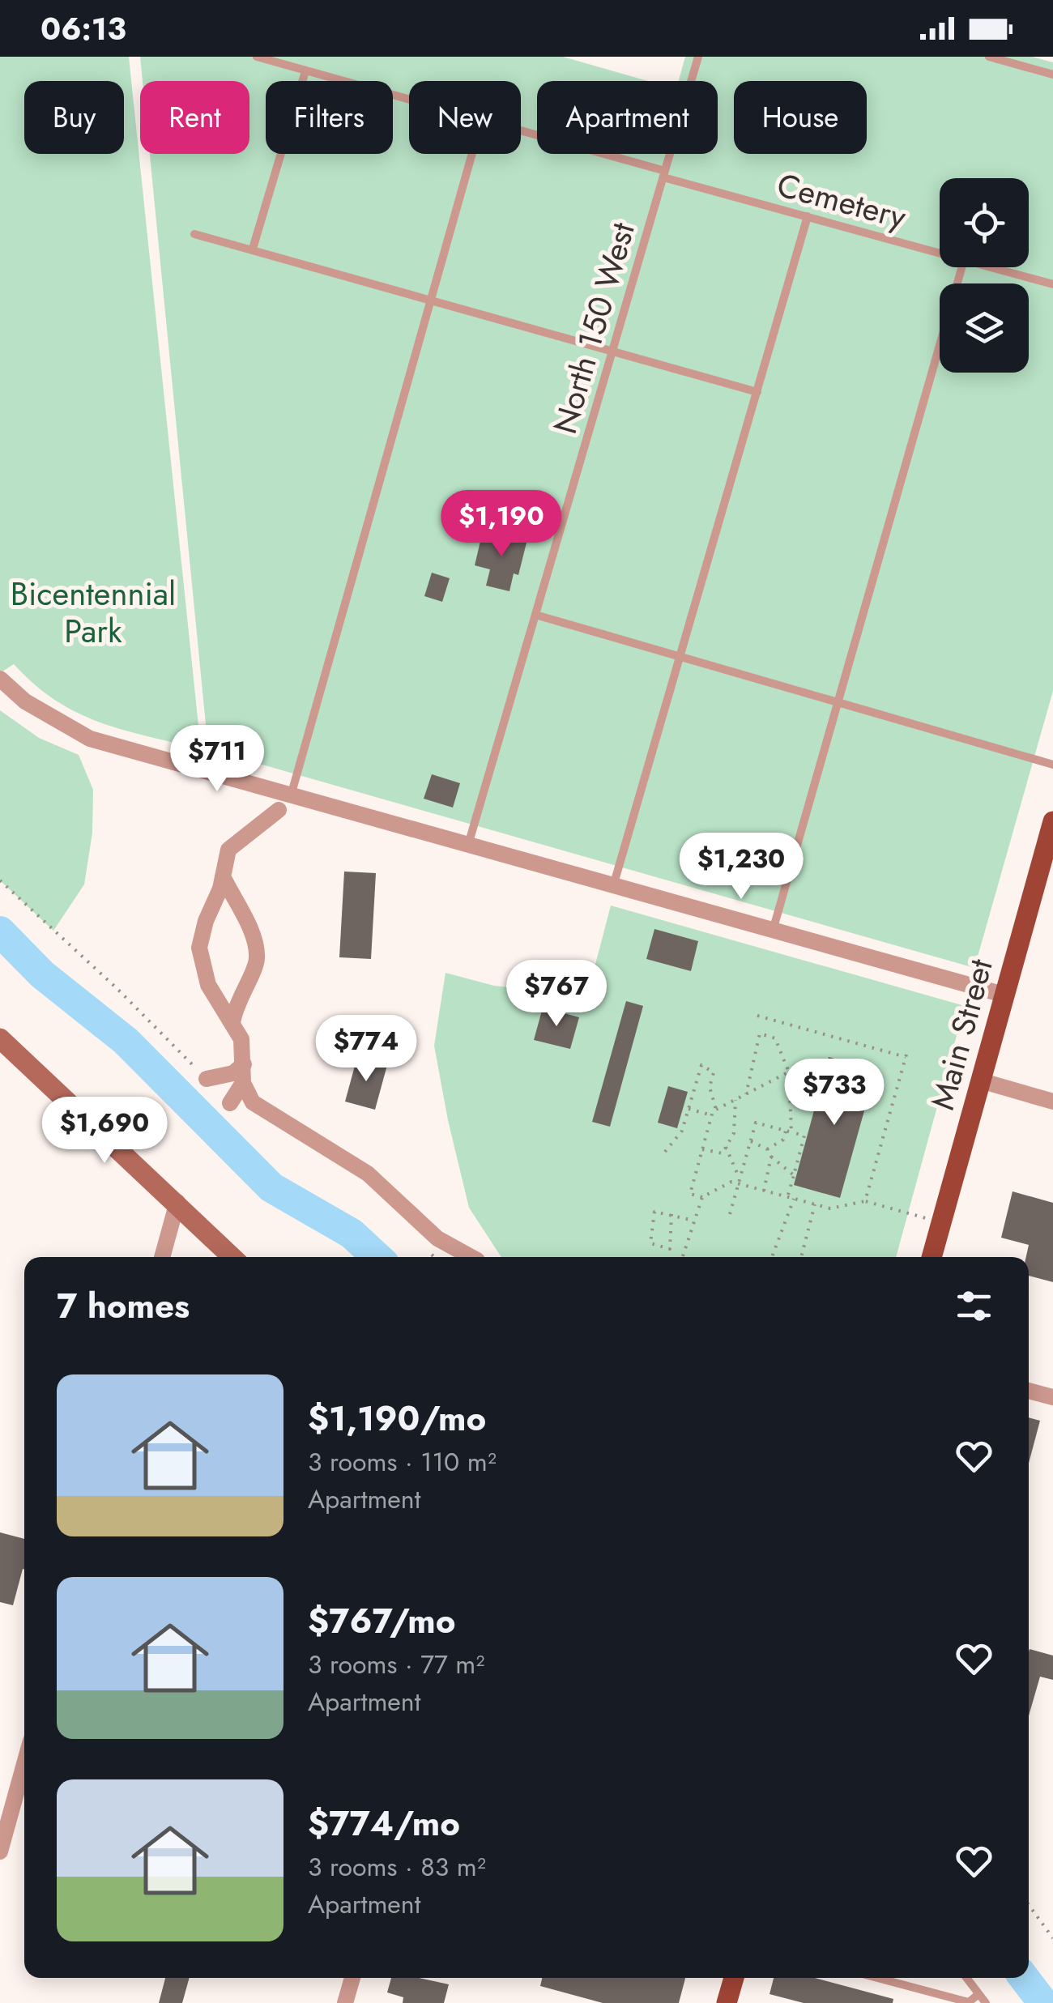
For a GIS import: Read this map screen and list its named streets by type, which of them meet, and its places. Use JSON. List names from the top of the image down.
{
  "streets": {
    "main road": ["Main Street"],
    "lane": ["Cemetery", "North 150 West"]
  },
  "crossings": [
    ["Cemetery", "North 150 West"]
  ],
  "parks": ["Bicentennial Park"],
  "page": {
    "status": "06:13",
    "chip": [
      "Buy",
      "Rent",
      "Filters",
      "New",
      "Apartment",
      "House"
    ],
    "price": [
      "$1,190",
      "$711",
      "$1,230",
      "$767",
      "$774",
      "$733",
      "$1,690"
    ],
    "heading": "7 homes",
    "list": [
      {
        "name": "$1,190/mo",
        "note": "3 rooms · 110 m² · Apartment"
      },
      {
        "name": "$767/mo",
        "note": "3 rooms · 77 m² · Apartment"
      },
      {
        "name": "$774/mo",
        "note": "3 rooms · 83 m² · Apartment"
      }
    ]
  }
}
